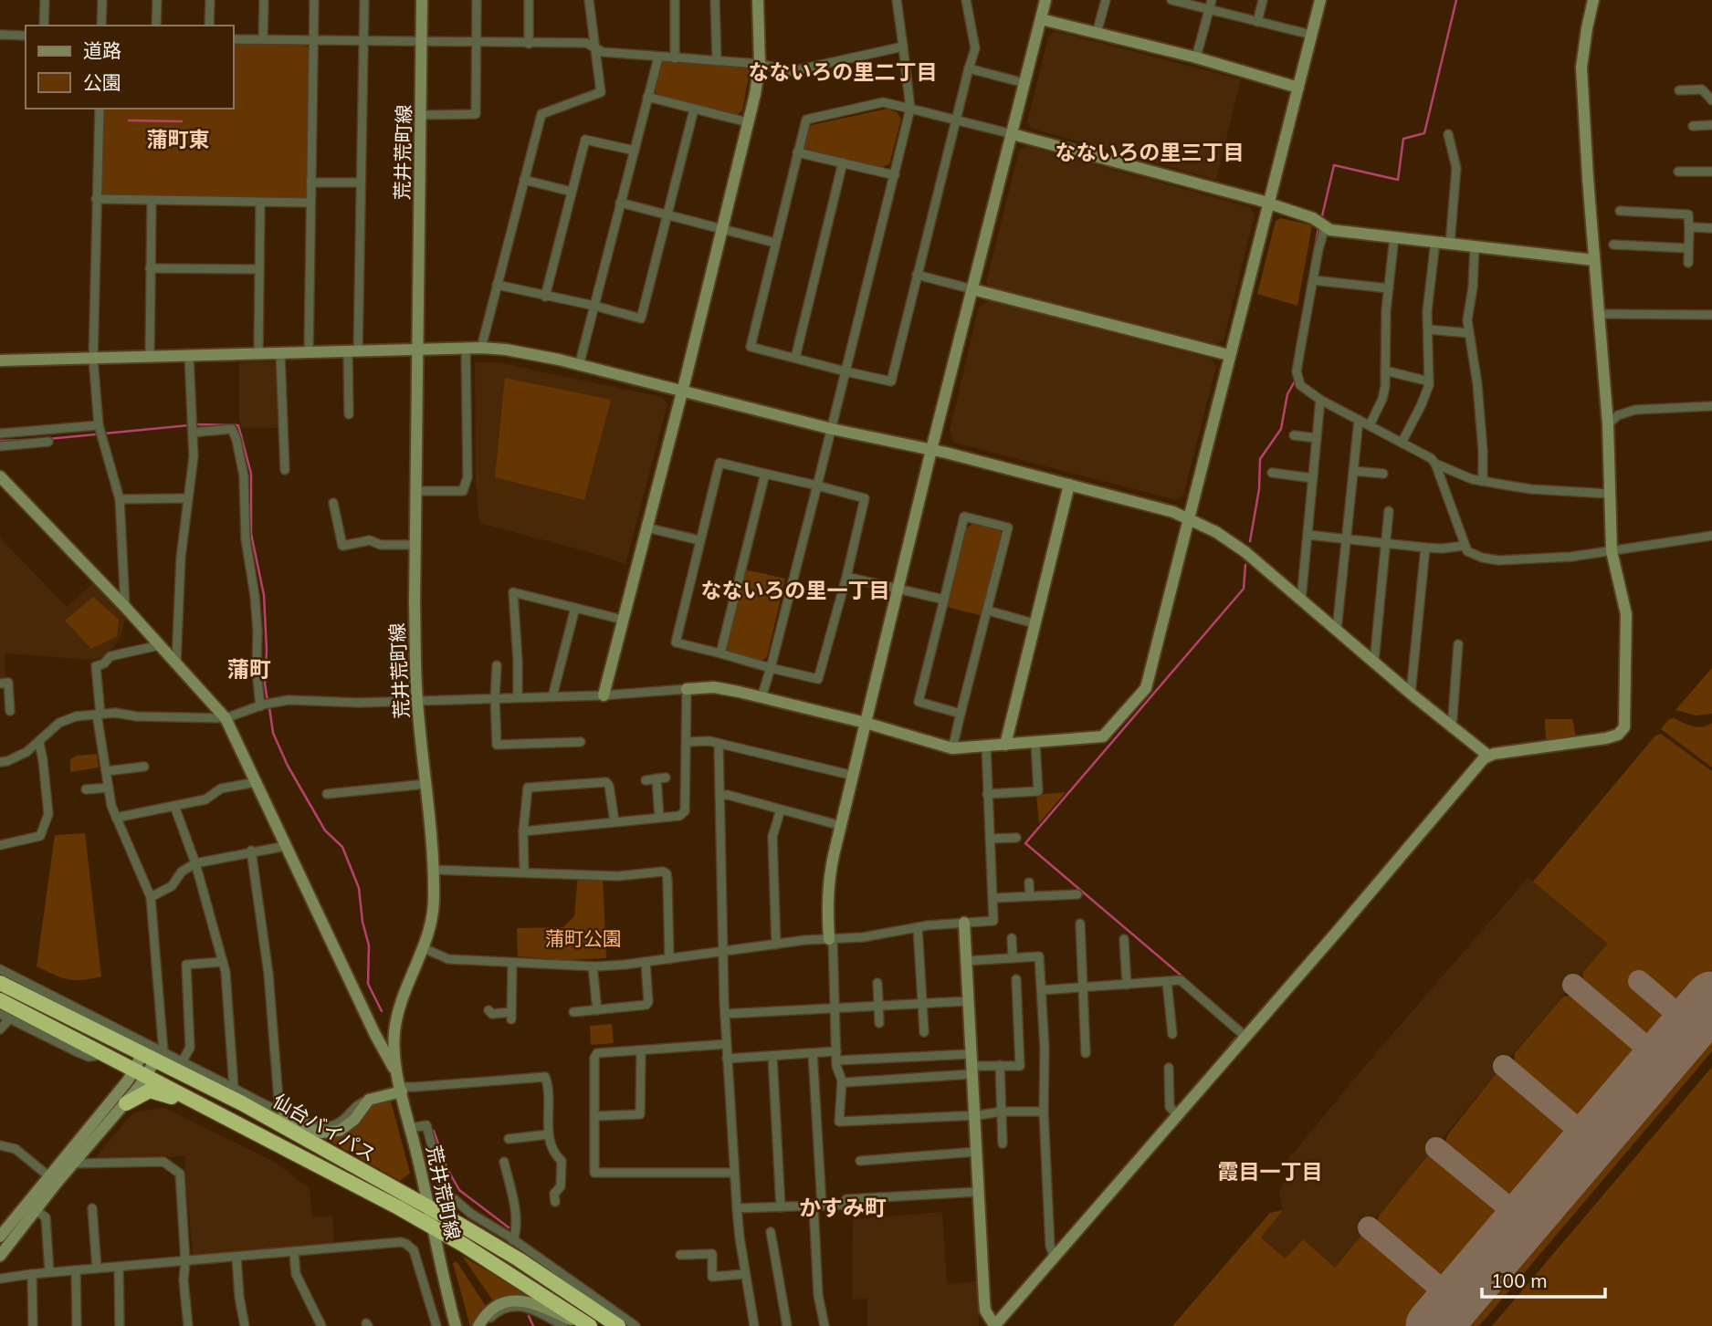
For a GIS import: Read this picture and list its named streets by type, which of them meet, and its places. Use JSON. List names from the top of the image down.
{
  "streets": {
    "highway": ["仙台バイパス"],
    "street": ["荒井荒町線"]
  },
  "crossings": [
    ["荒井荒町線", "仙台バイパス"]
  ],
  "districts": [
    "なないろの里二丁目",
    "蒲町東",
    "なないろの里三丁目",
    "なないろの里一丁目",
    "蒲町",
    "霞目一丁目",
    "かすみ町"
  ],
  "parks": ["蒲町公園"],
  "legend": ["道路", "公園"],
  "scale_bar": "100 m"
}
